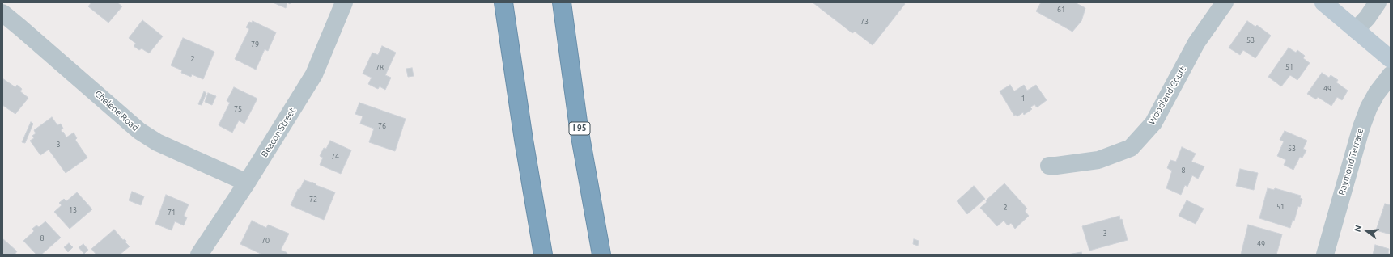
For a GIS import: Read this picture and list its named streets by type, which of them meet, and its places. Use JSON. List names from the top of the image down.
{
  "streets": {
    "highway": ["I 95"],
    "street": [
      "Woodland Court",
      "Chelene Road",
      "Beacon Street",
      "Raymond Terrace"
    ]
  },
  "crossings": [
    ["Chelene Road", "Beacon Street"]
  ],
  "house_numbers": [
    "61",
    "73",
    "53",
    "79",
    "2",
    "51",
    "78",
    "49",
    "1",
    "75",
    "76",
    "3",
    "53",
    "74",
    "8",
    "72",
    "51",
    "2",
    "13",
    "71",
    "3",
    "8",
    "70",
    "49"
  ],
  "north": "left"
}
